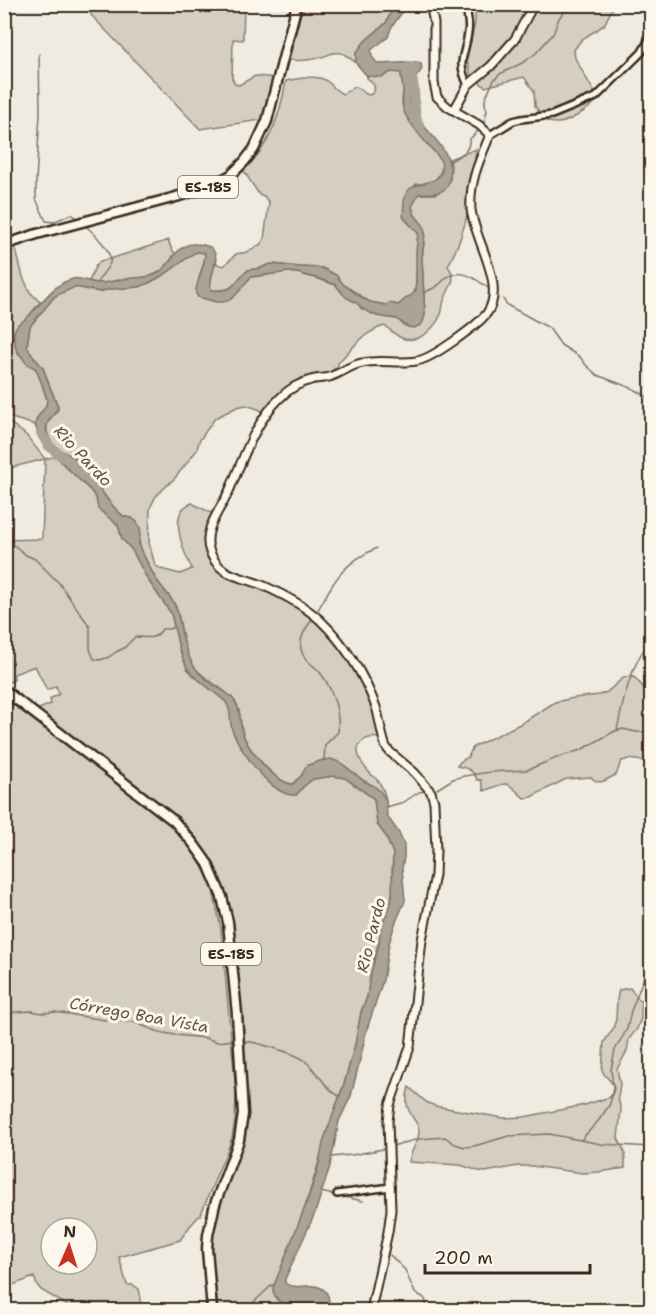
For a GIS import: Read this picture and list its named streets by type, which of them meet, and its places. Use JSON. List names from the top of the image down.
{
  "streets": {
    "main road": ["ES-185"]
  },
  "water": ["Rio Pardo", "Córrego Boa Vista"],
  "scale_bar": "200 m",
  "north": "top"
}
